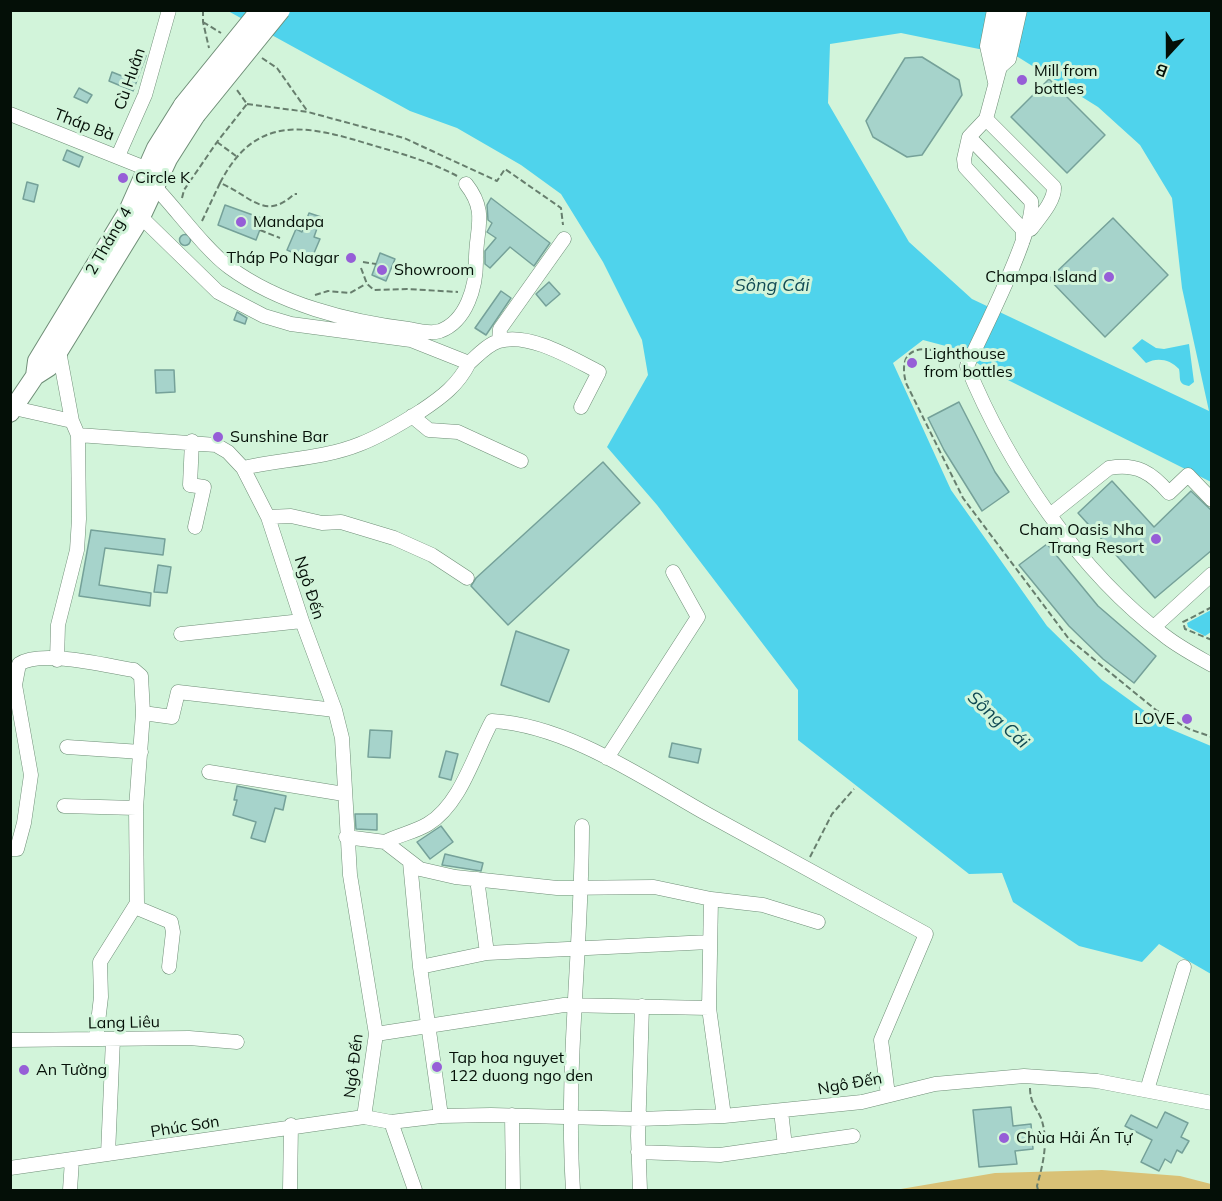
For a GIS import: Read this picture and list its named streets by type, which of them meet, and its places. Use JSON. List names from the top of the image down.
{
  "streets": {
    "main road": ["2 Tháng 4"],
    "street": [
      "Cù Huân",
      "Tháp Bà",
      "Ngô Đến",
      "Lang Liêu",
      "Phúc Sơn"
    ]
  },
  "crossings": [
    ["Cù Huân", "Tháp Bà"],
    ["Tháp Bà", "2 Tháng 4"],
    ["Ngô Đến", "Phúc Sơn"]
  ],
  "water": ["Sông Cái"],
  "places": [
    "Mill from bottles",
    "Circle K",
    "Mandapa",
    "Tháp Po Nagar",
    "Showroom",
    "Champa Island",
    "Lighthouse from bottles",
    "Sunshine Bar",
    "Cham Oasis Nha Trang Resort",
    "LOVE",
    "Tap hoa nguyet 122 duong ngo den",
    "An Tường",
    "Chùa Hải Ấn Tự"
  ],
  "north": "bottom"
}
